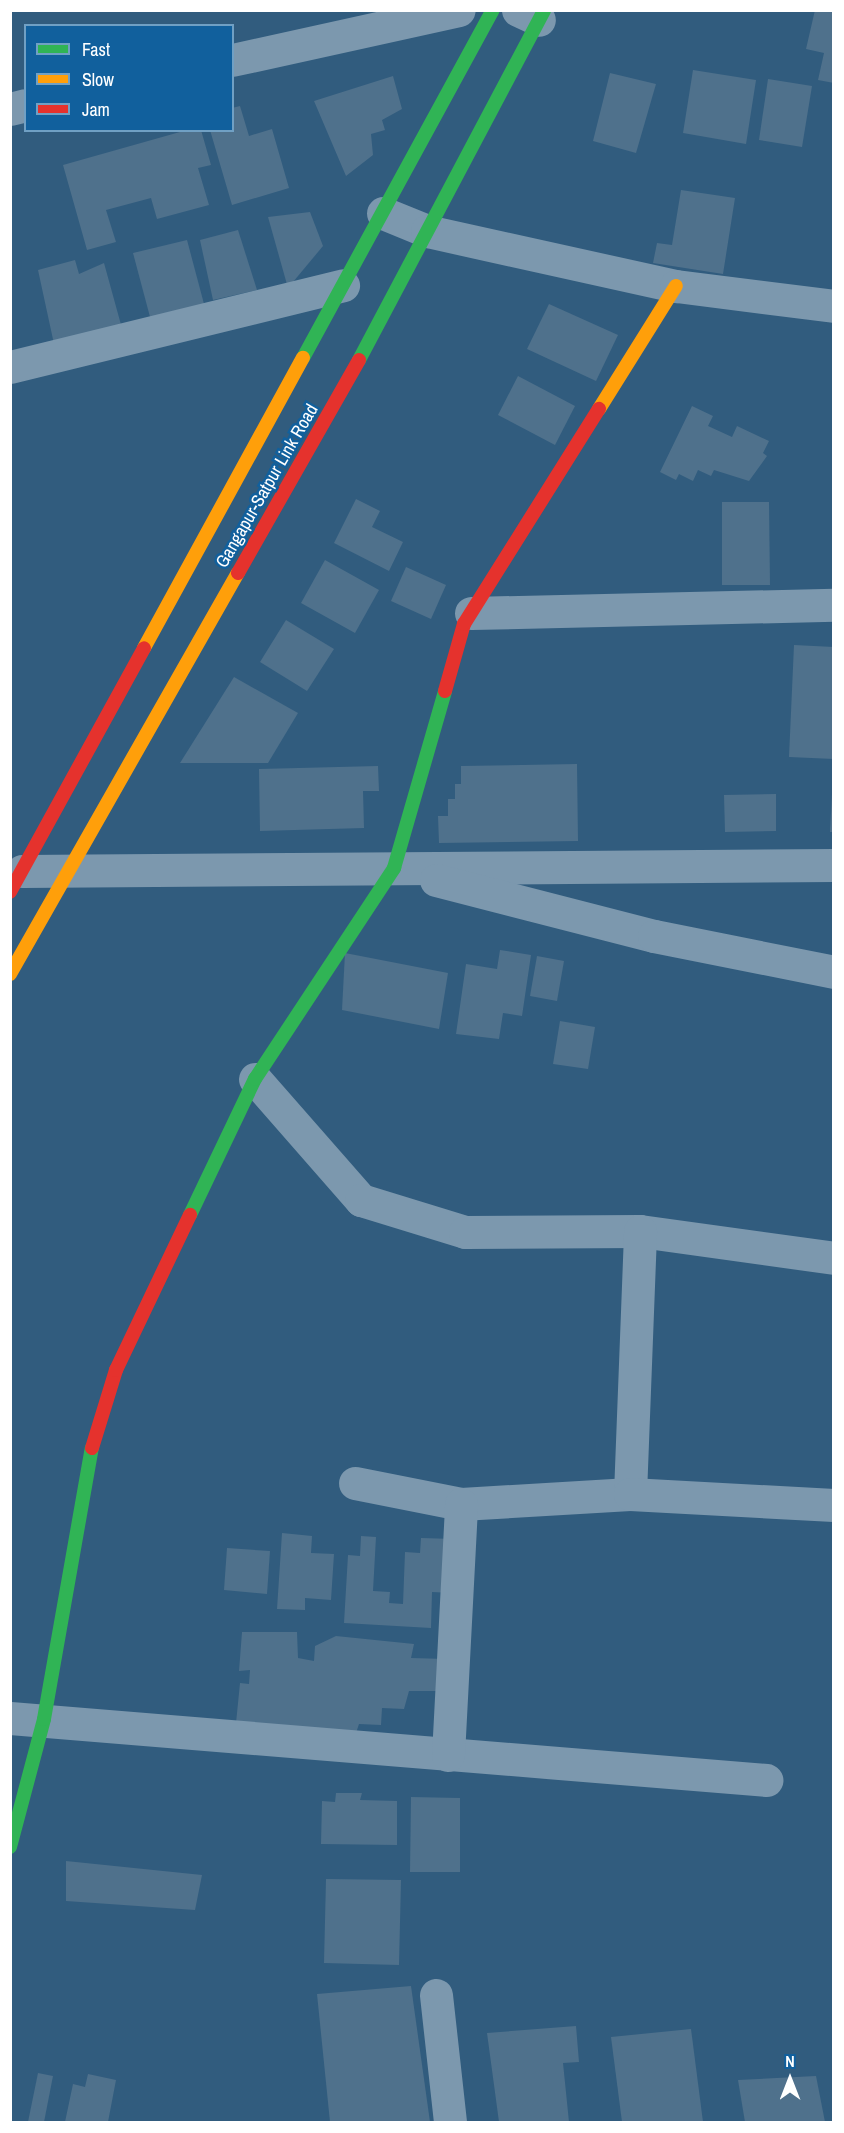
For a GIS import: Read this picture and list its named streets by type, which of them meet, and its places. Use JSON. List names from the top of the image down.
{
  "streets": {
    "main road": ["Gangapur-Satpur Link Road"]
  },
  "legend": ["Fast", "Slow", "Jam"],
  "north": "top"
}
